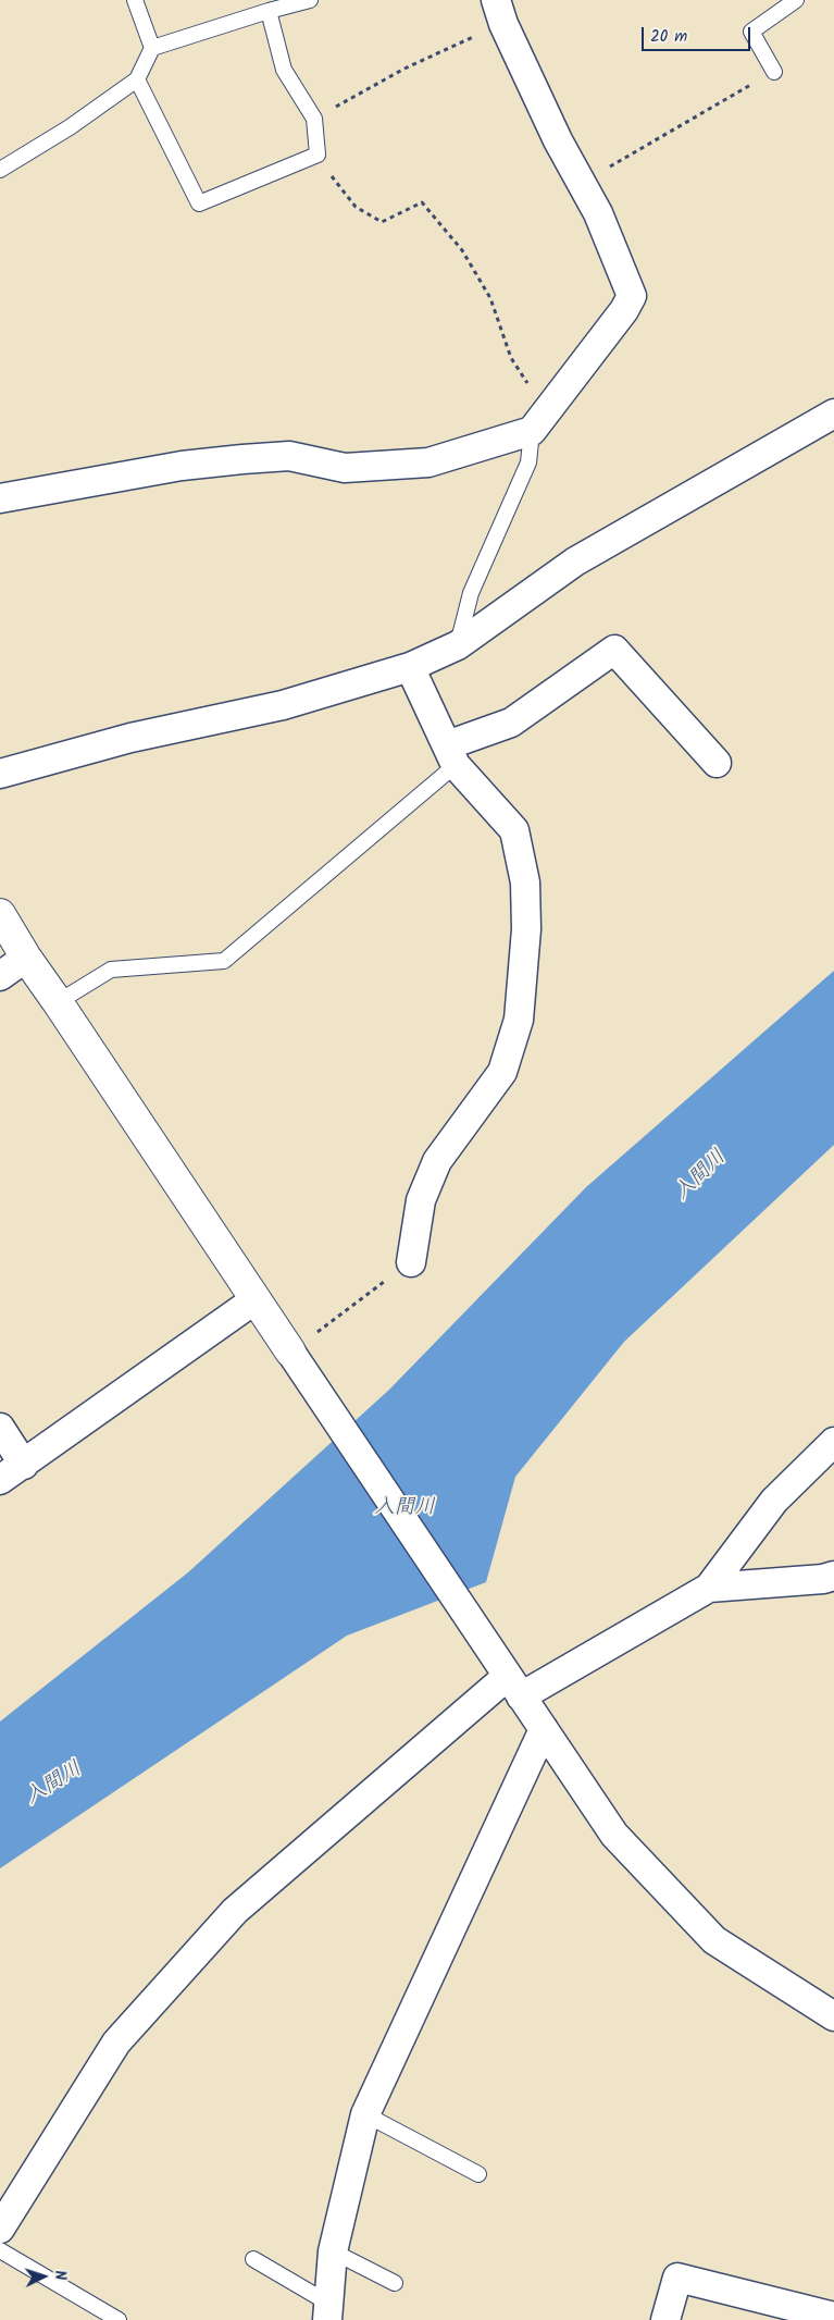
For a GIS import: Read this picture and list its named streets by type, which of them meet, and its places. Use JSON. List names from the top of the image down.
{
  "water": ["入間川"],
  "scale_bar": "20 m",
  "north": "right"
}
